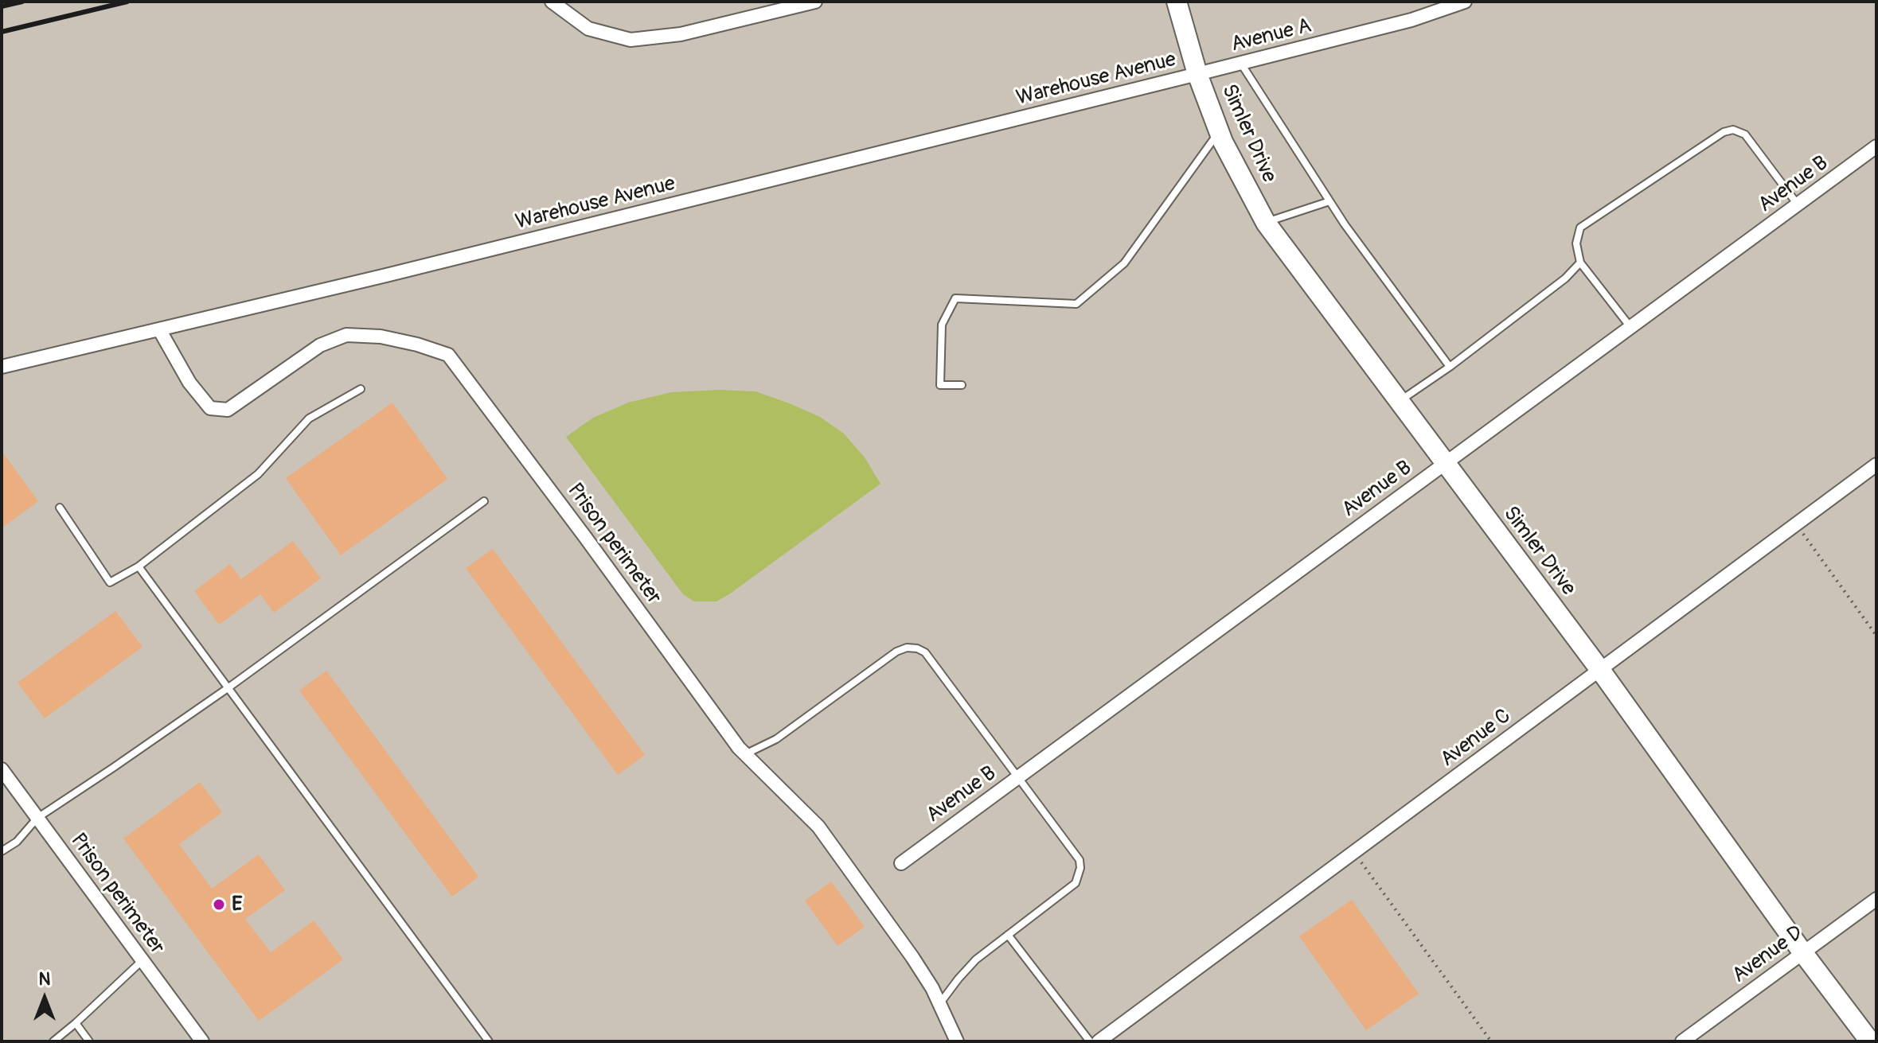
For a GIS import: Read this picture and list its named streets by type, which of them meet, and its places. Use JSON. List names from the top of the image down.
{
  "streets": {
    "street": [
      "Avenue A",
      "Warehouse Avenue",
      "Simler Drive",
      "Avenue B",
      "Prison perimeter",
      "Avenue C",
      "Avenue D"
    ]
  },
  "crossings": [
    ["Avenue A", "Warehouse Avenue"],
    ["Avenue A", "Simler Drive"],
    ["Warehouse Avenue", "Simler Drive"],
    ["Warehouse Avenue", "Prison perimeter"],
    ["Simler Drive", "Avenue B"],
    ["Simler Drive", "Avenue C"],
    ["Simler Drive", "Avenue D"]
  ],
  "places": ["E"],
  "north": "top"
}
